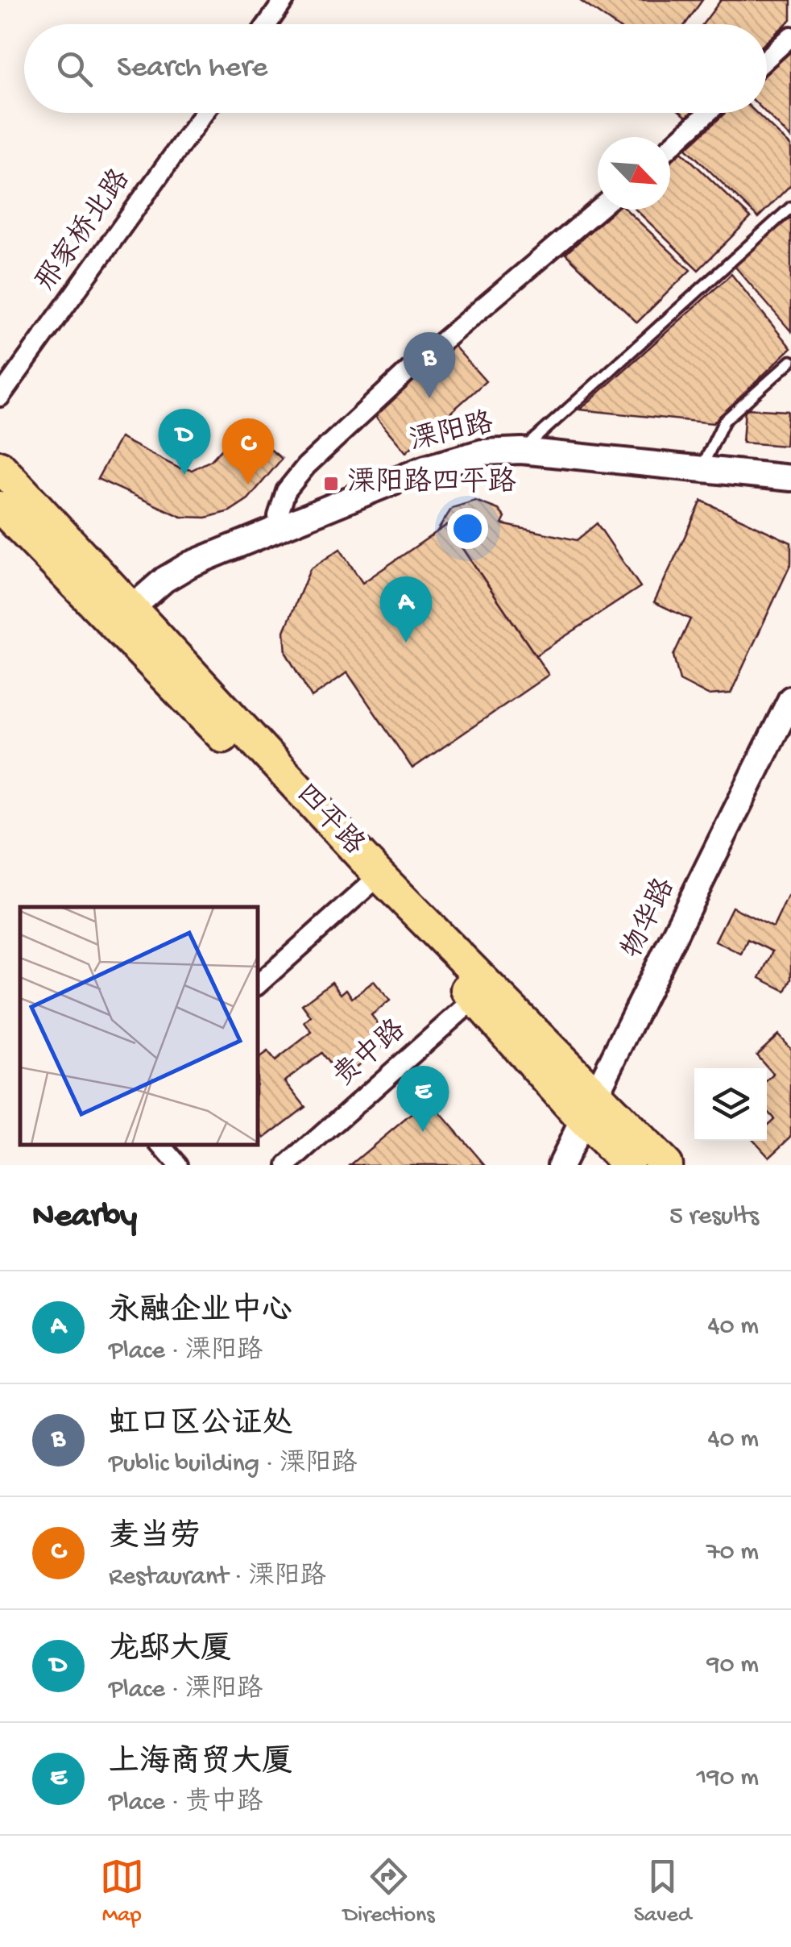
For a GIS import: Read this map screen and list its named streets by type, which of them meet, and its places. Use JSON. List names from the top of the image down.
{
  "streets": {
    "main road": ["四平路"],
    "street": [
      "邢家桥北路",
      "溧阳路",
      "物华路",
      "贵中路"
    ]
  },
  "crossings": [
    ["溧阳路", "四平路"],
    ["四平路", "物华路"],
    ["四平路", "贵中路"]
  ],
  "places": {
    "transit": ["溧阳路四平路"]
  },
  "north": "bottom right",
  "page": {
    "search": "Search here",
    "pins": [
      "B",
      "D",
      "C",
      "A",
      "E"
    ],
    "heading": ["Nearby", "5 results"],
    "list": [
      {
        "mark": "A",
        "name": "永融企业中心",
        "note": "Place · 溧阳路",
        "value": "40 m"
      },
      {
        "mark": "B",
        "name": "虹口区公证处",
        "note": "Public building · 溧阳路",
        "value": "40 m"
      },
      {
        "mark": "C",
        "name": "麦当劳",
        "note": "Restaurant · 溧阳路",
        "value": "70 m"
      },
      {
        "mark": "D",
        "name": "龙邸大厦",
        "note": "Place · 溧阳路",
        "value": "90 m"
      },
      {
        "mark": "E",
        "name": "上海商贸大厦",
        "note": "Place · 贵中路",
        "value": "190 m"
      }
    ],
    "nav": ["Map", "Directions", "Saved"]
  }
}
